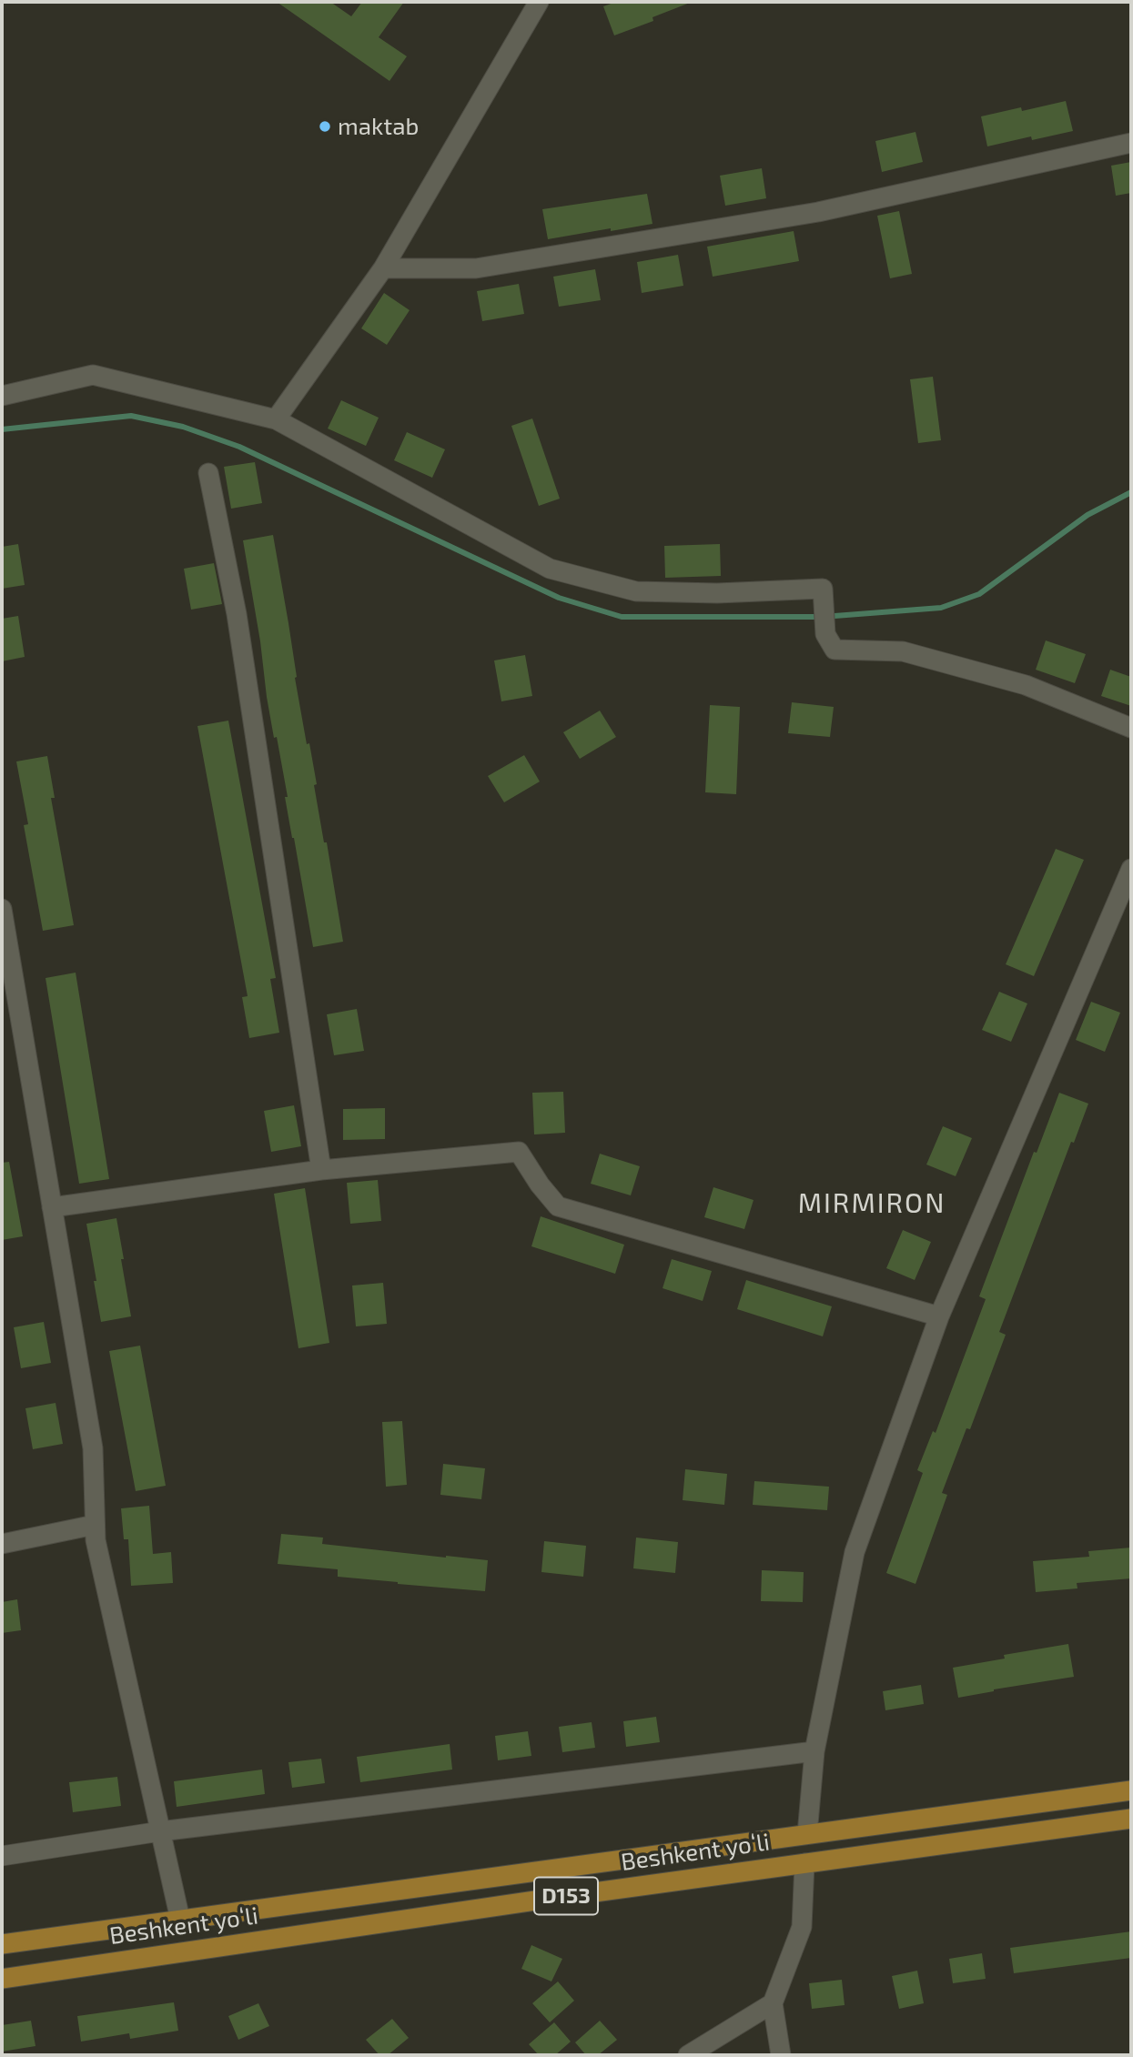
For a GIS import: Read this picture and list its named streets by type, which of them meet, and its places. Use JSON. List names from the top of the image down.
{
  "streets": {
    "main road": ["Beshkent yoʻli", "D153"]
  },
  "districts": ["MIRMIRON"],
  "places": ["maktab"]
}
